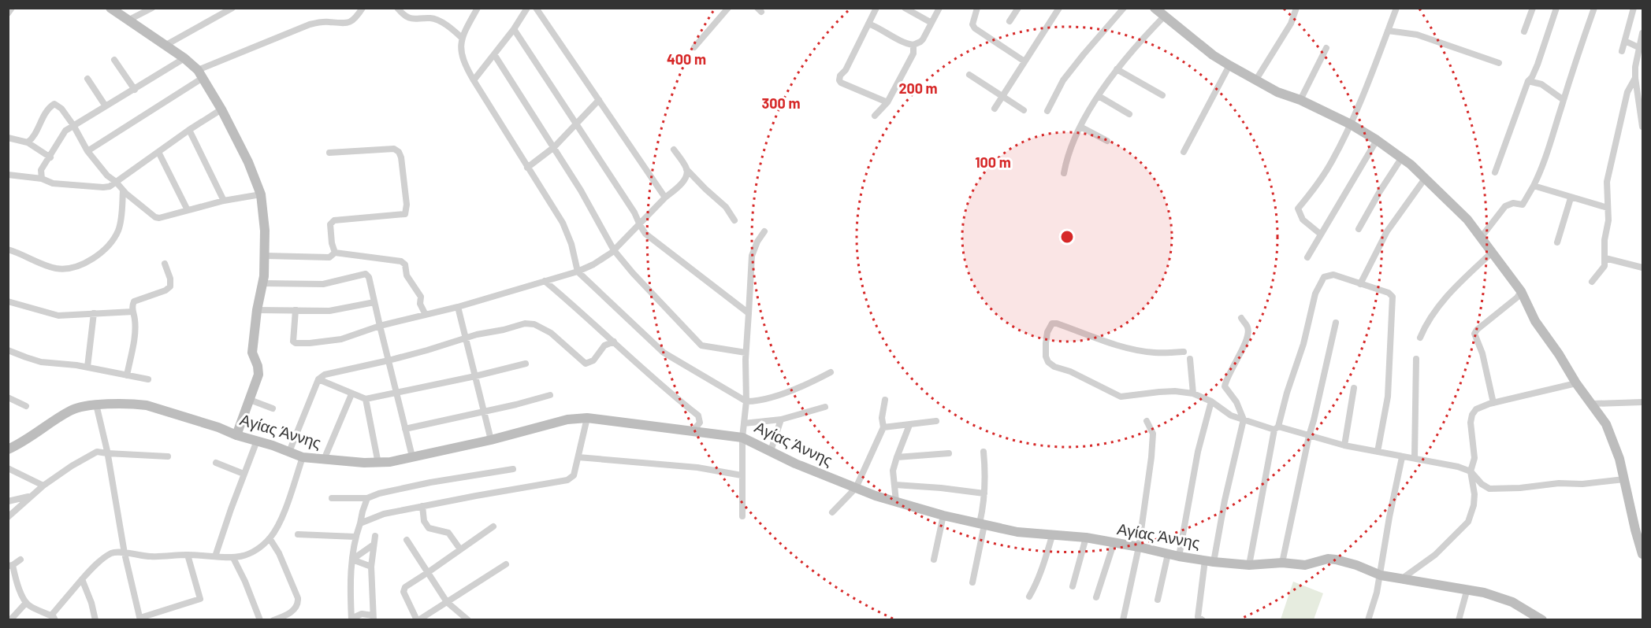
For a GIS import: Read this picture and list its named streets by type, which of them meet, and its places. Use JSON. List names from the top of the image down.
{
  "streets": {
    "street": ["Αγίας Άννης"]
  },
  "rings": [
    "400 m",
    "200 m",
    "300 m",
    "100 m"
  ]
}
